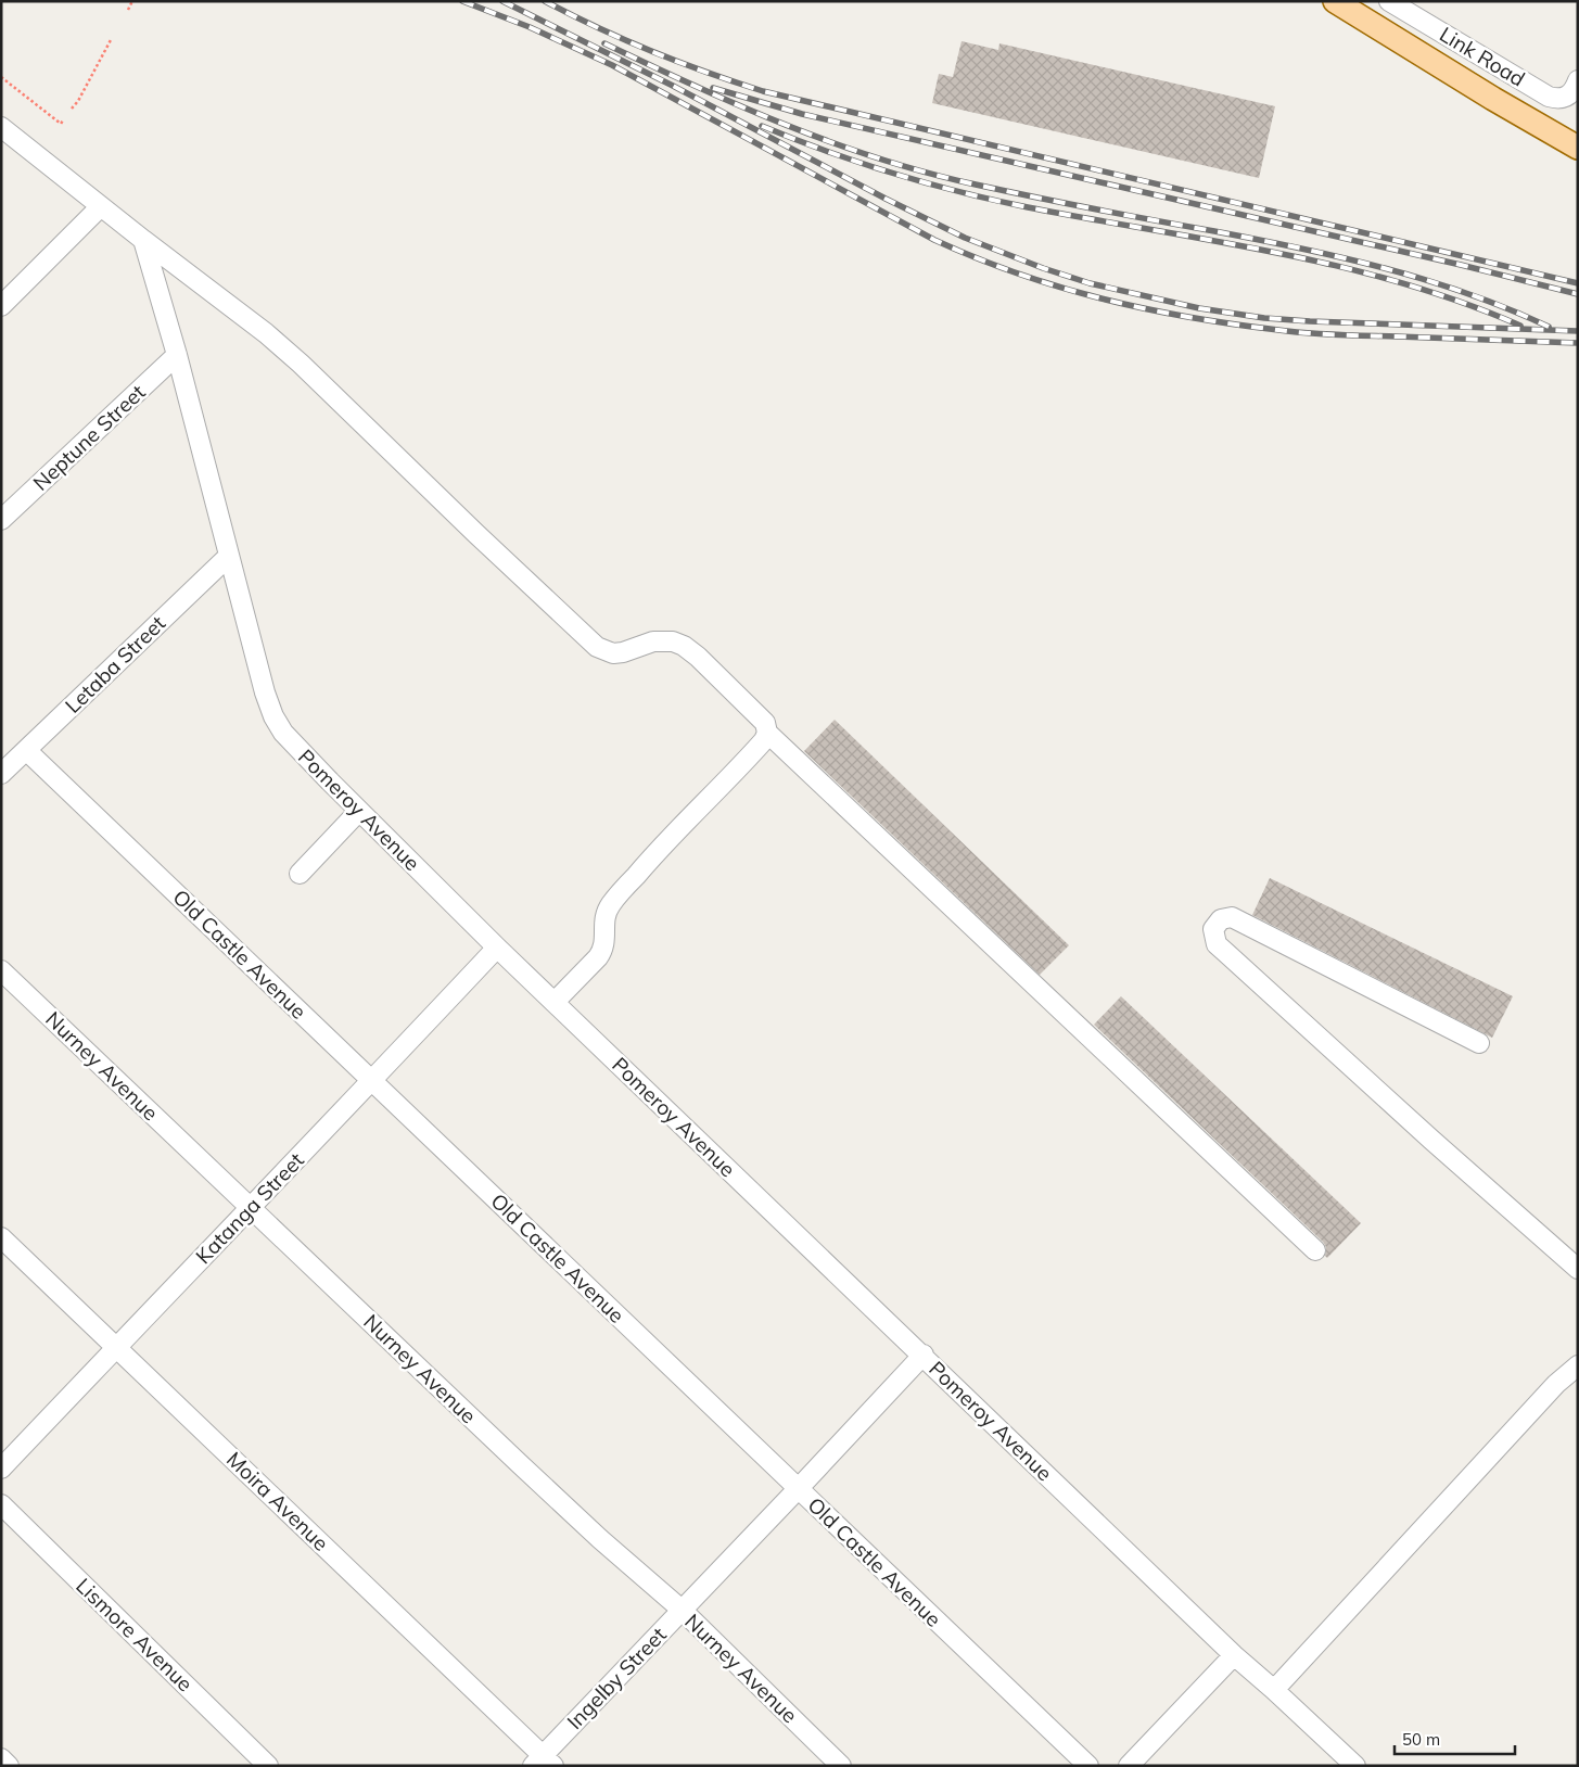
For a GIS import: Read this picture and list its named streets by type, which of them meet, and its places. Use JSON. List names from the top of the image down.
{
  "streets": {
    "street": [
      "Link Road",
      "Neptune Street",
      "Letaba Street",
      "Pomeroy Avenue",
      "Old Castle Avenue",
      "Nurney Avenue",
      "Katanga Street",
      "Moira Avenue",
      "Lismore Avenue",
      "Ingelby Street"
    ]
  },
  "crossings": [
    ["Neptune Street", "Pomeroy Avenue"],
    ["Letaba Street", "Pomeroy Avenue"],
    ["Letaba Street", "Old Castle Avenue"],
    ["Pomeroy Avenue", "Katanga Street"],
    ["Pomeroy Avenue", "Ingelby Street"],
    ["Old Castle Avenue", "Katanga Street"],
    ["Old Castle Avenue", "Ingelby Street"],
    ["Nurney Avenue", "Katanga Street"],
    ["Nurney Avenue", "Ingelby Street"],
    ["Katanga Street", "Moira Avenue"],
    ["Moira Avenue", "Ingelby Street"]
  ],
  "scale_bar": "50 m"
}
